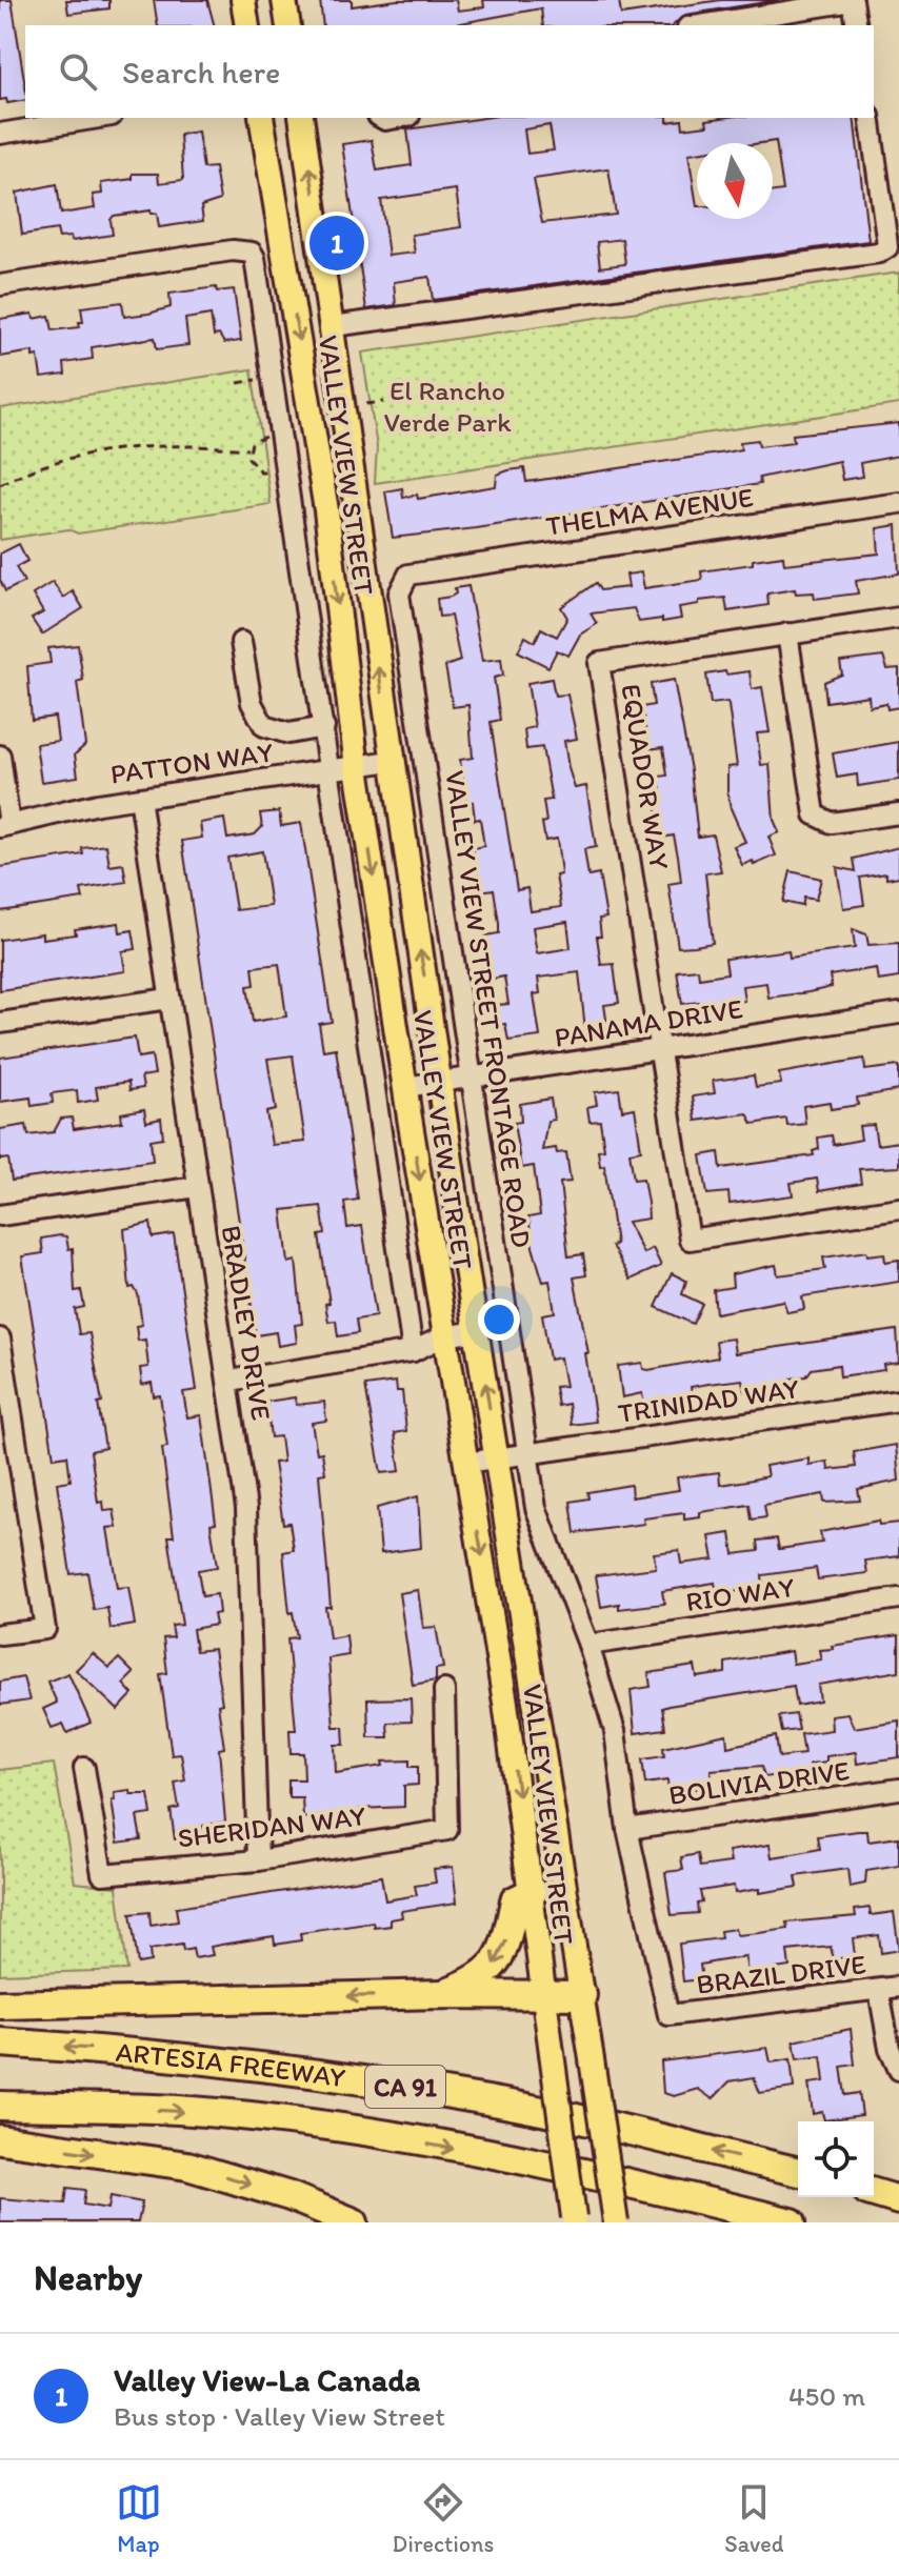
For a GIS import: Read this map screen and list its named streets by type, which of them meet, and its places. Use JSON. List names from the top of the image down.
{
  "streets": {
    "highway": ["ARTESIA FREEWAY", "CA 91"],
    "main road": ["VALLEY VIEW STREET"],
    "street": [
      "THELMA AVENUE",
      "PATTON WAY",
      "EQUADOR WAY",
      "VALLEY VIEW STREET FRONTAGE ROAD",
      "PANAMA DRIVE",
      "BRADLEY DRIVE",
      "TRINIDAD WAY",
      "RIO WAY",
      "BOLIVIA DRIVE",
      "SHERIDAN WAY",
      "BRAZIL DRIVE"
    ]
  },
  "crossings": [
    ["VALLEY VIEW STREET", "PATTON WAY"],
    ["VALLEY VIEW STREET", "PANAMA DRIVE"],
    ["VALLEY VIEW STREET", "TRINIDAD WAY"],
    ["THELMA AVENUE", "VALLEY VIEW STREET FRONTAGE ROAD"],
    ["PATTON WAY", "BRADLEY DRIVE"],
    ["EQUADOR WAY", "PANAMA DRIVE"],
    ["VALLEY VIEW STREET FRONTAGE ROAD", "PANAMA DRIVE"],
    ["VALLEY VIEW STREET FRONTAGE ROAD", "TRINIDAD WAY"],
    ["BRADLEY DRIVE", "SHERIDAN WAY"],
    ["BOLIVIA DRIVE", "BRAZIL DRIVE"]
  ],
  "parks": ["El Rancho Verde Park"],
  "north": "bottom",
  "page": {
    "search": "Search here",
    "pins": "1",
    "heading": "Nearby",
    "list": [
      {
        "mark": "1",
        "name": "Valley View-La Canada",
        "note": "Bus stop · Valley View Street",
        "value": "450 m"
      }
    ],
    "nav": ["Map", "Directions", "Saved"]
  }
}
